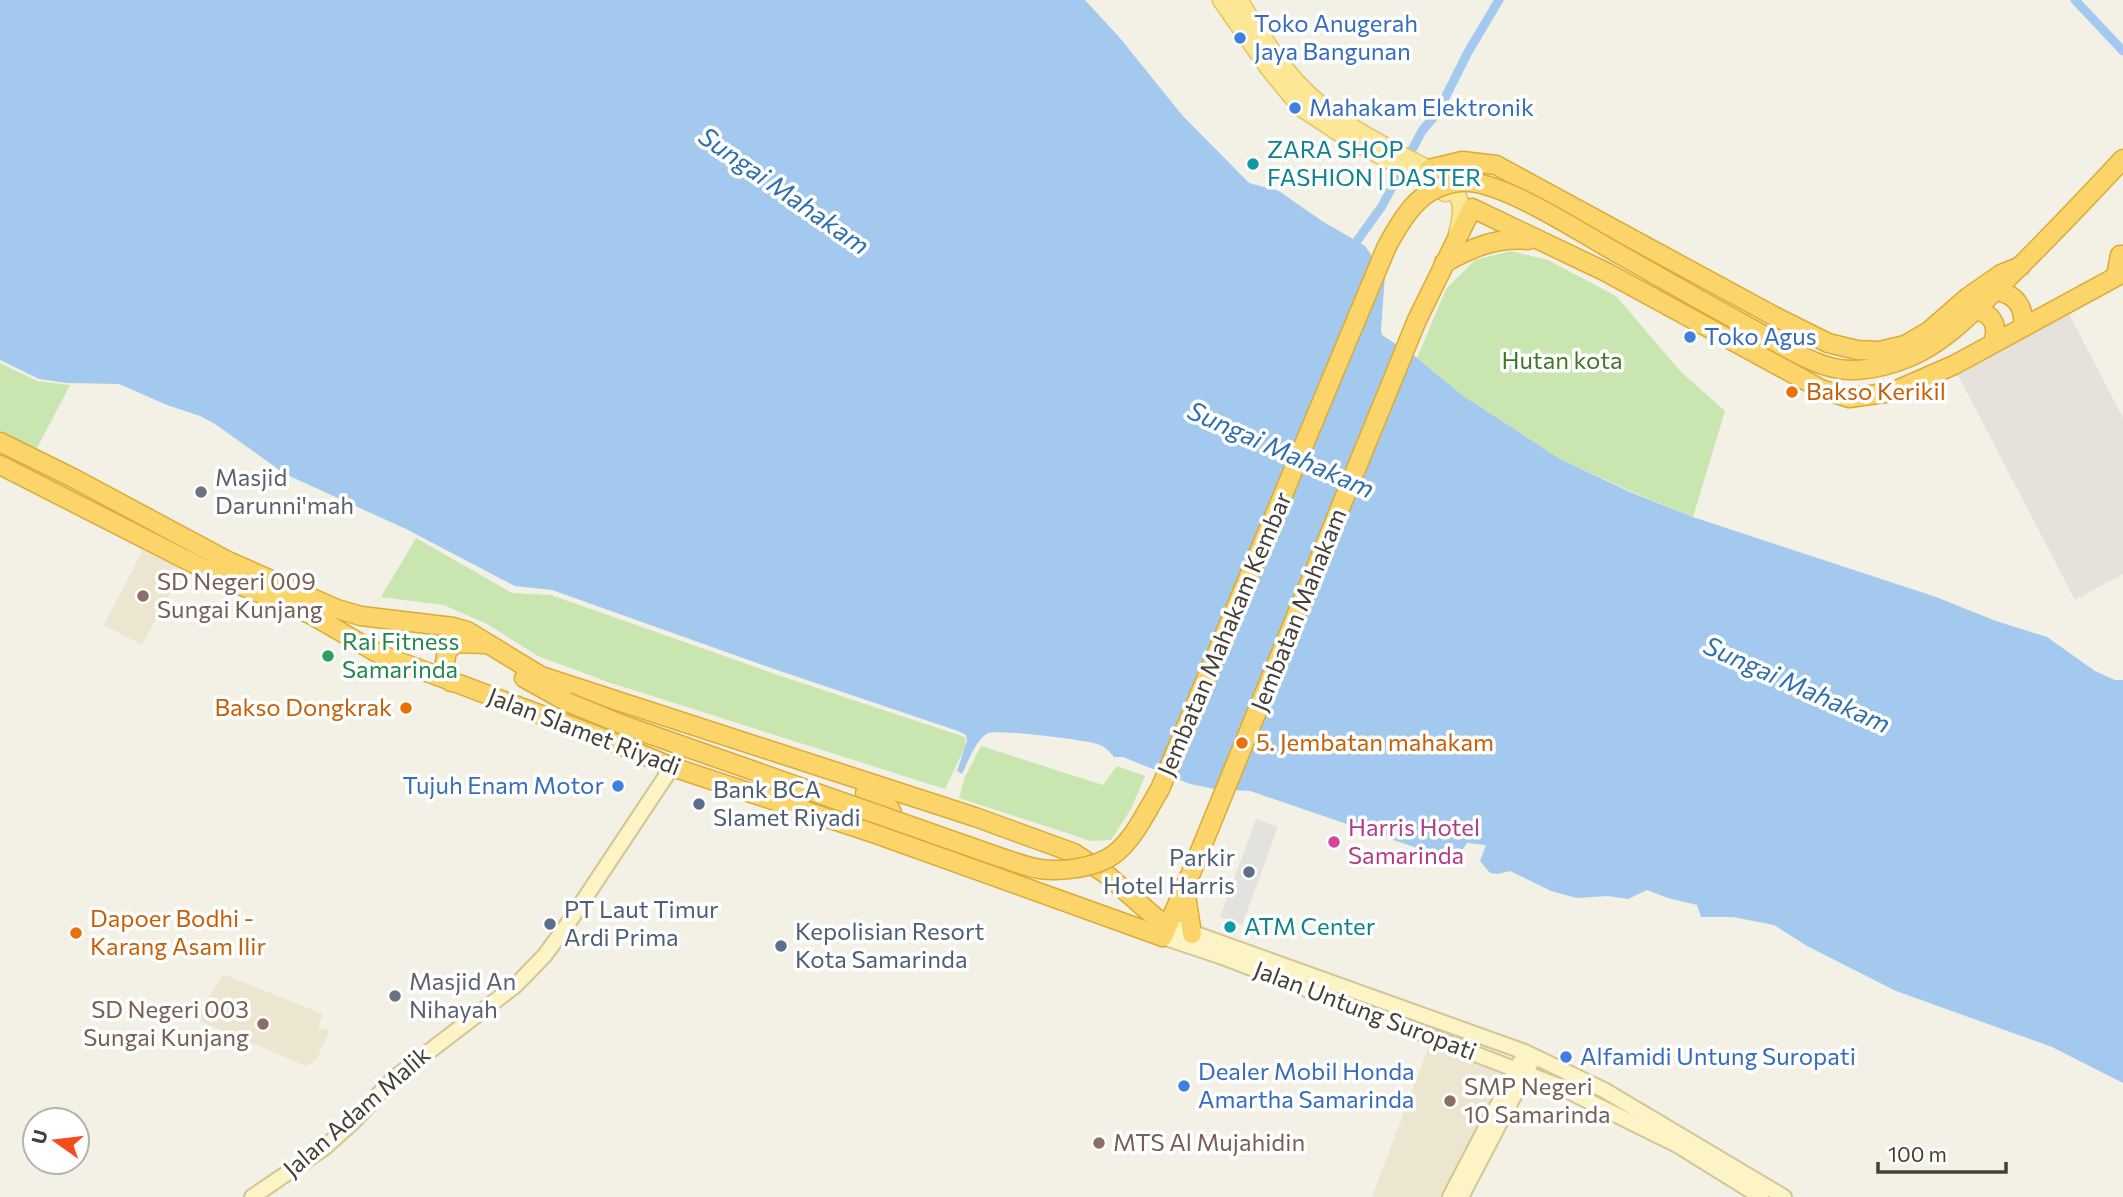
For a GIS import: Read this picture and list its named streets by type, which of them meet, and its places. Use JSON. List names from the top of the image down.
{
  "streets": {
    "highway": ["Jembatan Mahakam", "Jembatan Mahakam Kembar", "Jalan Slamet Riyadi"],
    "main road": ["Jalan Untung Suropati", "Jalan Adam Malik"]
  },
  "crossings": [
    ["Jembatan Mahakam", "Jalan Slamet Riyadi"],
    ["Jembatan Mahakam", "Jalan Untung Suropati"],
    ["Jembatan Mahakam Kembar", "Jalan Slamet Riyadi"],
    ["Jalan Slamet Riyadi", "Jalan Untung Suropati"],
    ["Jalan Slamet Riyadi", "Jalan Adam Malik"]
  ],
  "water": ["Sungai Mahakam"],
  "parks": ["Hutan kota"],
  "places": [
    "Toko Anugerah Jaya Bangunan",
    "Mahakam Elektronik",
    "ZARA SHOP FASHION | DASTER",
    "Toko Agus",
    "Bakso Kerikil",
    "Masjid Darunni'mah",
    "SD Negeri 009 Sungai Kunjang",
    "Rai Fitness Samarinda",
    "Bakso Dongkrak",
    "5. Jembatan mahakam",
    "Tujuh Enam Motor",
    "Bank BCA Slamet Riyadi",
    "Harris Hotel Samarinda",
    "Parkir Hotel Harris",
    "PT Laut Timur Ardi Prima",
    "ATM Center",
    "Dapoer Bodhi - Karang Asam Ilir",
    "Kepolisian Resort Kota Samarinda",
    "Masjid An Nihayah",
    "SD Negeri 003 Sungai Kunjang",
    "Alfamidi Untung Suropati",
    "Dealer Mobil Honda Amartha Samarinda",
    "SMP Negeri 10 Samarinda",
    "MTS Al Mujahidin"
  ],
  "scale_bar": "100 m",
  "north": "left"
}
